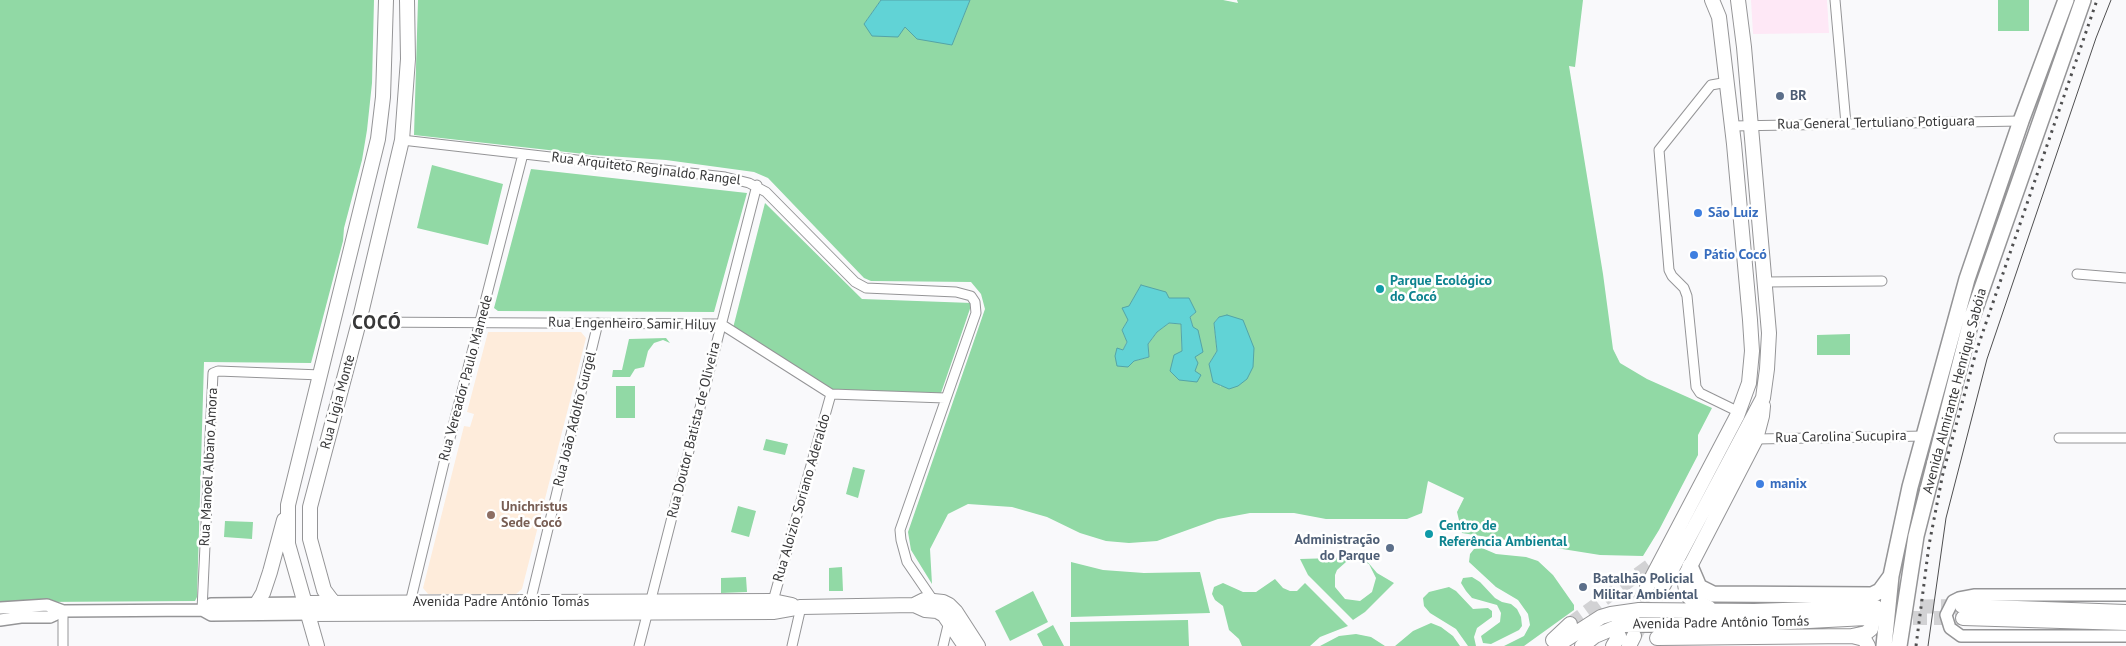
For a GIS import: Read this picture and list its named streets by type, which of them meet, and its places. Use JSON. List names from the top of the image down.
{
  "streets": {
    "highway": ["Avenida Almirante Henrique Sabóia"],
    "main road": ["Rua Ligia Monte", "Avenida Padre Antônio Tomás"],
    "street": [
      "Rua General Tertuliano Potiguara",
      "Rua Arquiteto Reginaldo Rangel",
      "Rua Engenheiro Samir Hiluy",
      "Rua Vereador Paulo Mamede",
      "Rua João Adolfo Gurgel",
      "Rua Doutor Batista de Oliveira",
      "Rua Carolina Sucupira",
      "Rua Manoel Albano Amora",
      "Rua Aloizio Soriano Aderaldo"
    ]
  },
  "crossings": [
    ["Rua General Tertuliano Potiguara", "Avenida Almirante Henrique Sabóia"],
    ["Rua Arquiteto Reginaldo Rangel", "Rua Vereador Paulo Mamede"],
    ["Rua Arquiteto Reginaldo Rangel", "Rua Ligia Monte"],
    ["Rua Arquiteto Reginaldo Rangel", "Rua Doutor Batista de Oliveira"],
    ["Rua Arquiteto Reginaldo Rangel", "Avenida Padre Antônio Tomás"],
    ["Rua Engenheiro Samir Hiluy", "Rua Vereador Paulo Mamede"],
    ["Rua Engenheiro Samir Hiluy", "Rua Ligia Monte"],
    ["Rua Engenheiro Samir Hiluy", "Rua João Adolfo Gurgel"],
    ["Rua Engenheiro Samir Hiluy", "Rua Doutor Batista de Oliveira"],
    ["Rua Engenheiro Samir Hiluy", "Rua Aloizio Soriano Aderaldo"],
    ["Rua Vereador Paulo Mamede", "Avenida Padre Antônio Tomás"],
    ["Avenida Almirante Henrique Sabóia", "Rua Carolina Sucupira"],
    ["Rua Ligia Monte", "Rua Manoel Albano Amora"],
    ["Rua Ligia Monte", "Avenida Padre Antônio Tomás"],
    ["Rua João Adolfo Gurgel", "Avenida Padre Antônio Tomás"],
    ["Rua Doutor Batista de Oliveira", "Avenida Padre Antônio Tomás"],
    ["Rua Manoel Albano Amora", "Avenida Padre Antônio Tomás"],
    ["Rua Aloizio Soriano Aderaldo", "Avenida Padre Antônio Tomás"]
  ],
  "districts": ["COCÓ"],
  "places": [
    "BR",
    "São Luiz",
    "Pátio Cocó",
    "Parque Ecológico do Cocó",
    "manix",
    "Unichristus Sede Cocó",
    "Centro de Referência Ambiental",
    "Administração do Parque",
    "Batalhão Policial Militar Ambiental"
  ]
}
